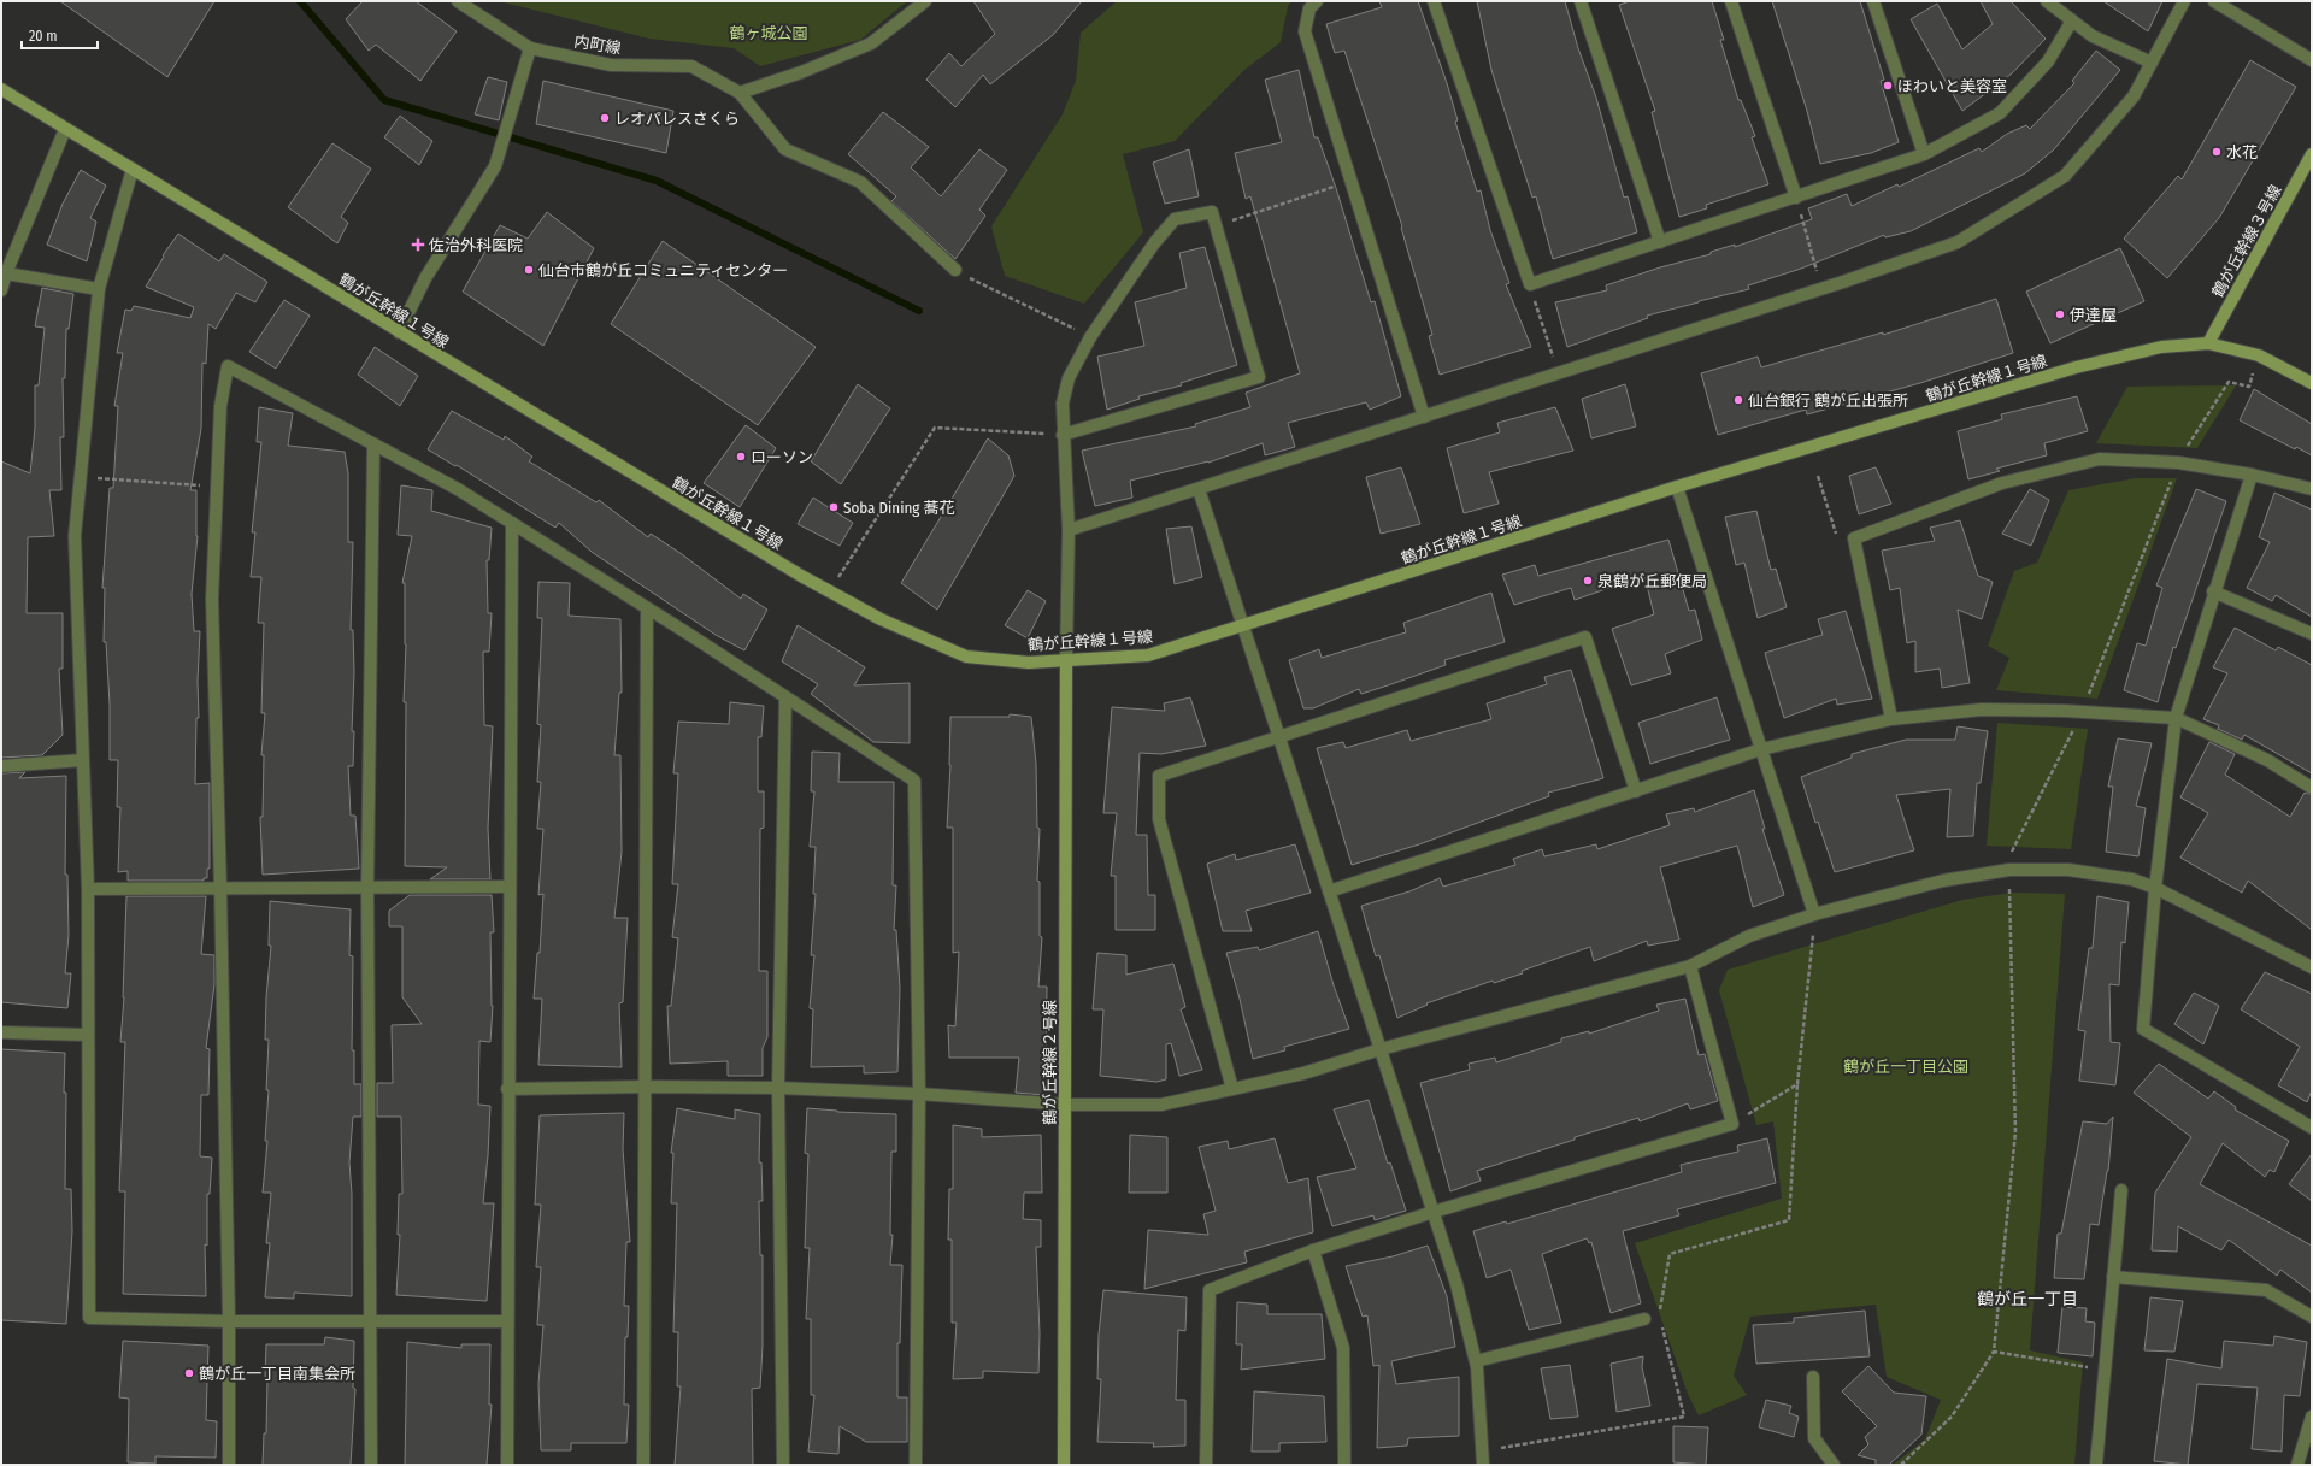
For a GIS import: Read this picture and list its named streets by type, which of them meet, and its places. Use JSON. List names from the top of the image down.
{
  "streets": {
    "street": [
      "内町線",
      "鶴が丘幹線３号線",
      "鶴が丘幹線１号線",
      "鶴が丘幹線２号線"
    ]
  },
  "crossings": [
    ["鶴が丘幹線３号線", "鶴が丘幹線１号線"],
    ["鶴が丘幹線１号線", "鶴が丘幹線２号線"]
  ],
  "districts": ["鶴が丘一丁目"],
  "parks": ["鶴ヶ城公園", "鶴が丘一丁目公園"],
  "places": {
    "other": [
      "ほわいと美容室",
      "レオパレスさくら",
      "水花",
      "仙台市鶴が丘コミュニティセンター",
      "伊達屋",
      "仙台銀行 鶴が丘出張所",
      "ローソン",
      "Soba Dining 蕎花",
      "泉鶴が丘郵便局",
      "鶴が丘一丁目南集会所"
    ],
    "health": ["佐治外科医院"]
  },
  "scale_bar": "20 m"
}
